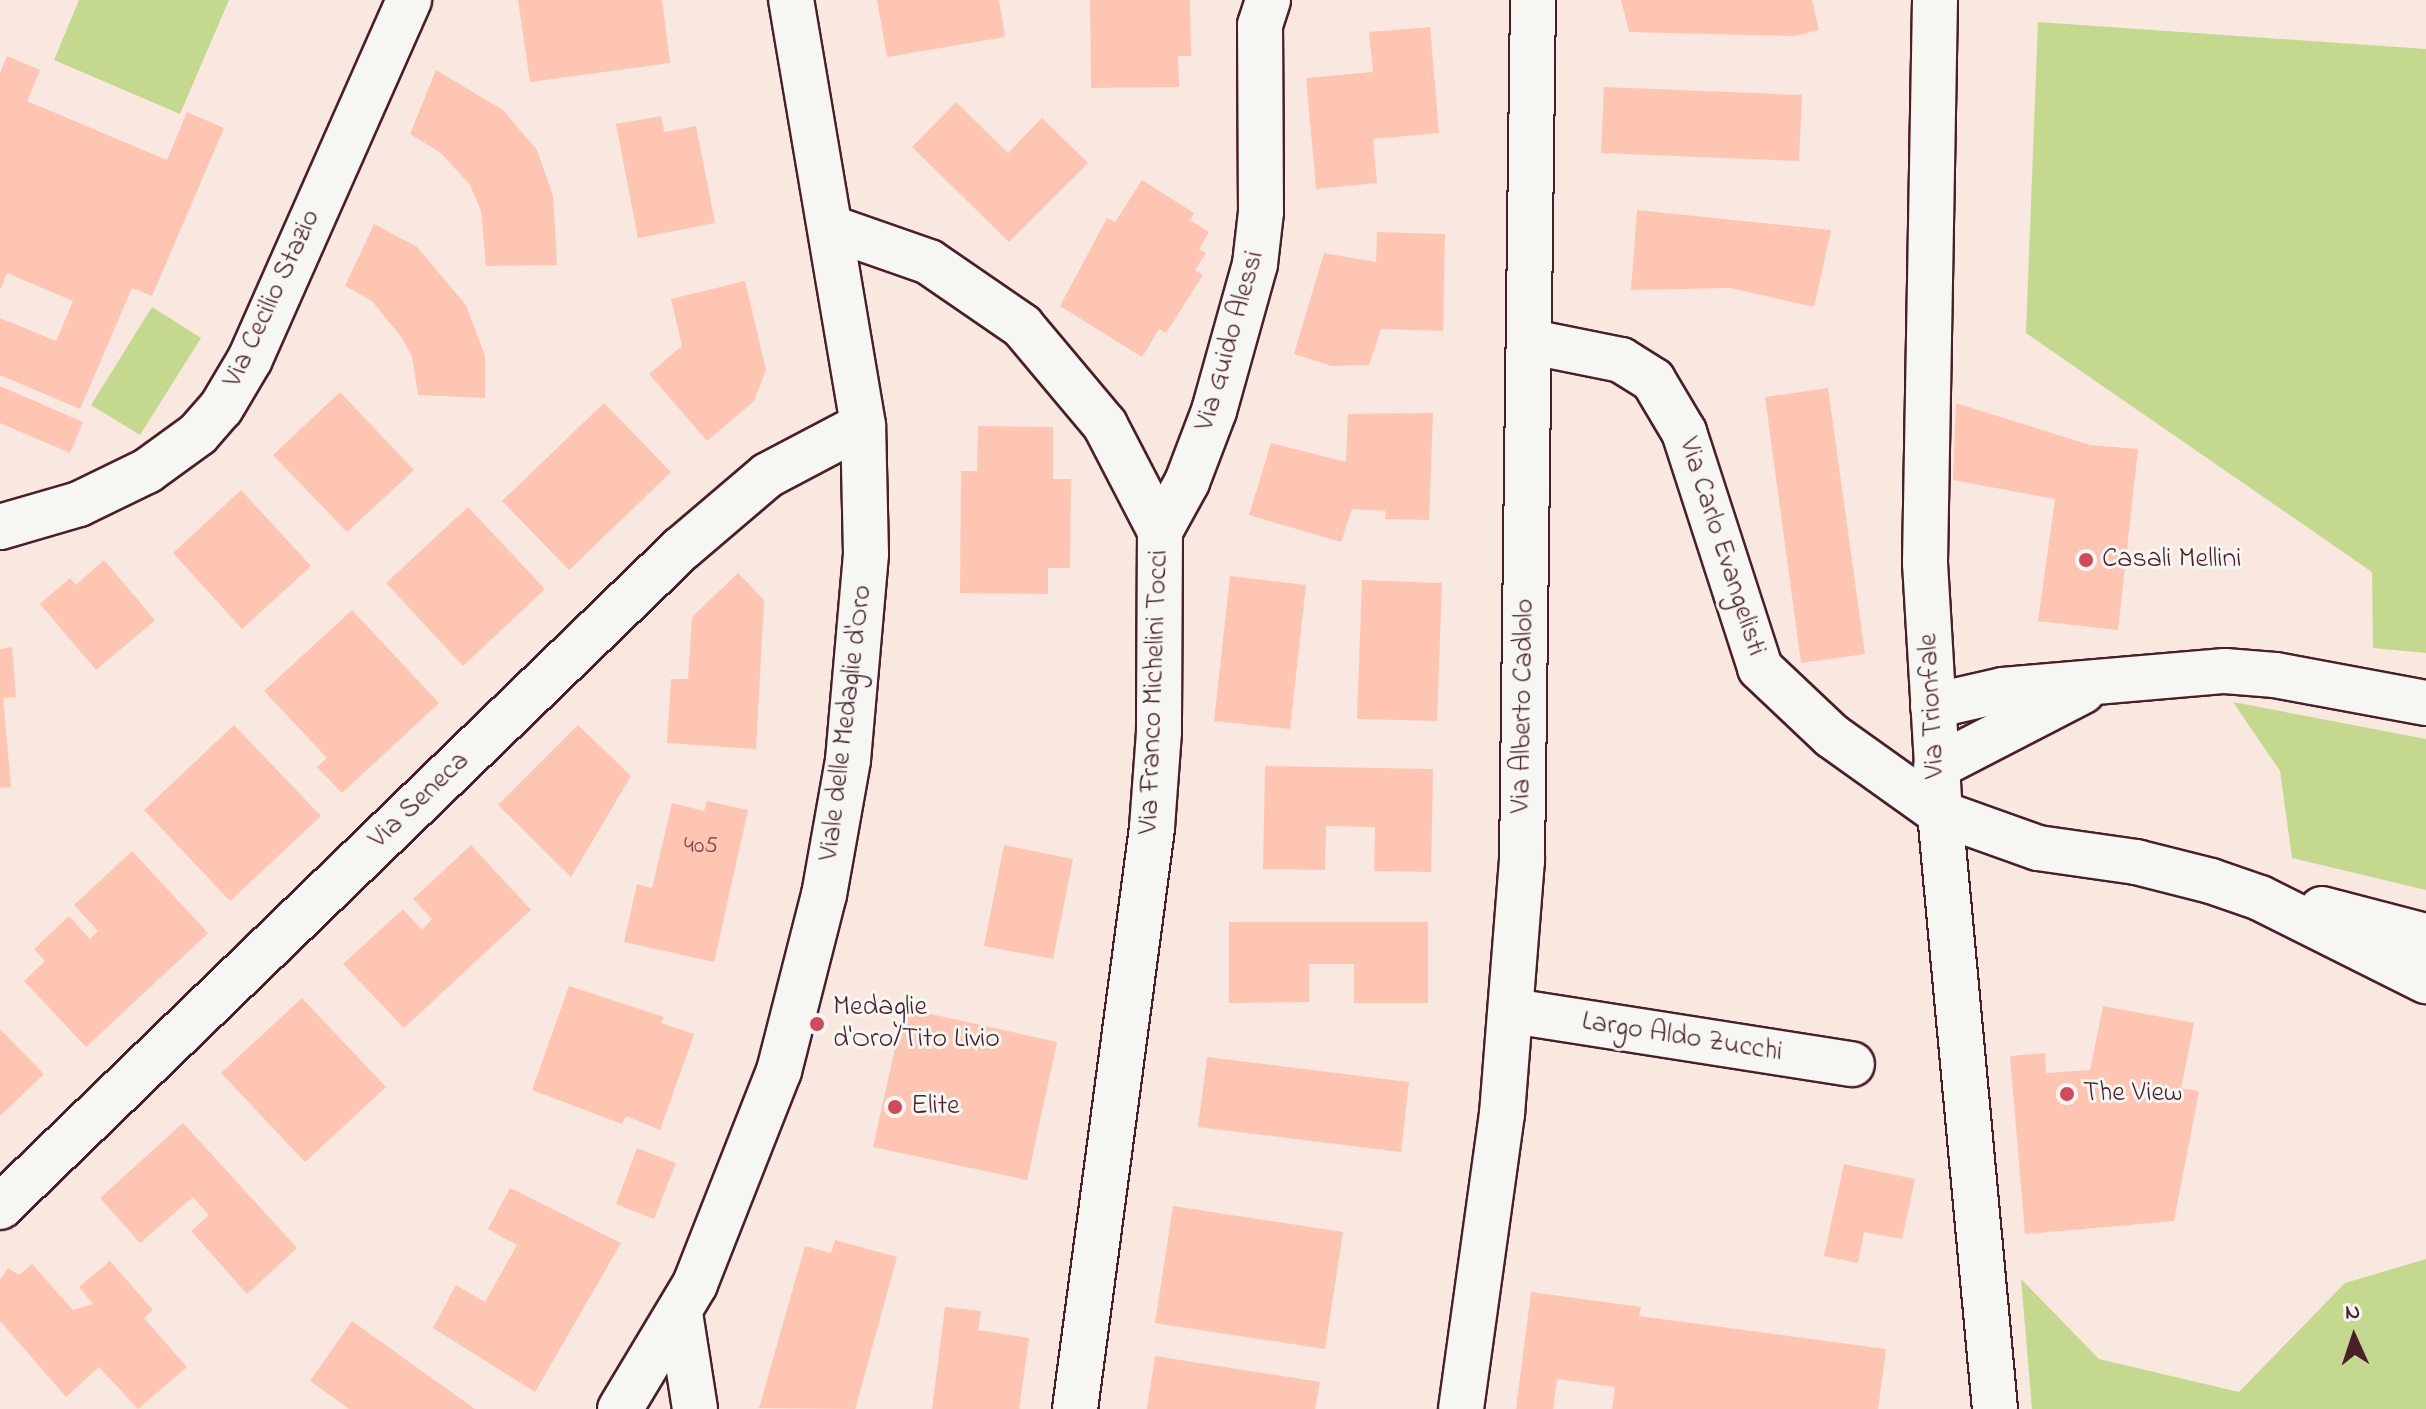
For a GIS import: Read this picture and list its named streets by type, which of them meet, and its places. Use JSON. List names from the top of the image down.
{
  "streets": {
    "street": [
      "Via Cecilio Stazio",
      "Via Guido Alessi",
      "Via Carlo Evangelisti",
      "Via Franco Michelini Tocci",
      "Via Alberto Cadlolo",
      "Via Trionfale",
      "Viale delle Medaglie d'Oro",
      "Via Seneca",
      "Largo Aldo Zucchi"
    ]
  },
  "crossings": [
    ["Via Guido Alessi", "Via Franco Michelini Tocci"],
    ["Via Carlo Evangelisti", "Via Alberto Cadlolo"],
    ["Via Carlo Evangelisti", "Via Trionfale"],
    ["Via Franco Michelini Tocci", "Viale delle Medaglie d'Oro"],
    ["Via Alberto Cadlolo", "Largo Aldo Zucchi"],
    ["Viale delle Medaglie d'Oro", "Via Seneca"]
  ],
  "places": [
    "Casali Mellini",
    "Medaglie d'Oro/Tito Livio",
    "The View",
    "Elite"
  ],
  "house_numbers": ["405"],
  "north": "top"
}
